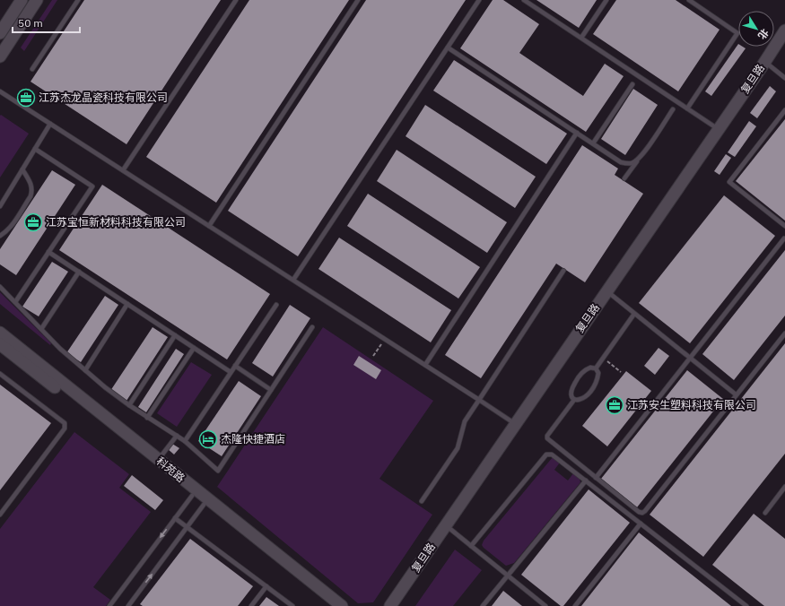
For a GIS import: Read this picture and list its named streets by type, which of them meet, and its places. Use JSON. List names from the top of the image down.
{
  "streets": {
    "street": ["复旦路", "科苑路"]
  },
  "places": {
    "office": ["江苏杰龙晶瓷科技有限公司", "江苏宝恒新材料科技有限公司", "江苏安生塑料科技有限公司"],
    "hotel": ["杰隆快捷酒店"]
  },
  "scale_bar": "50 m",
  "north": "bottom right"
}
